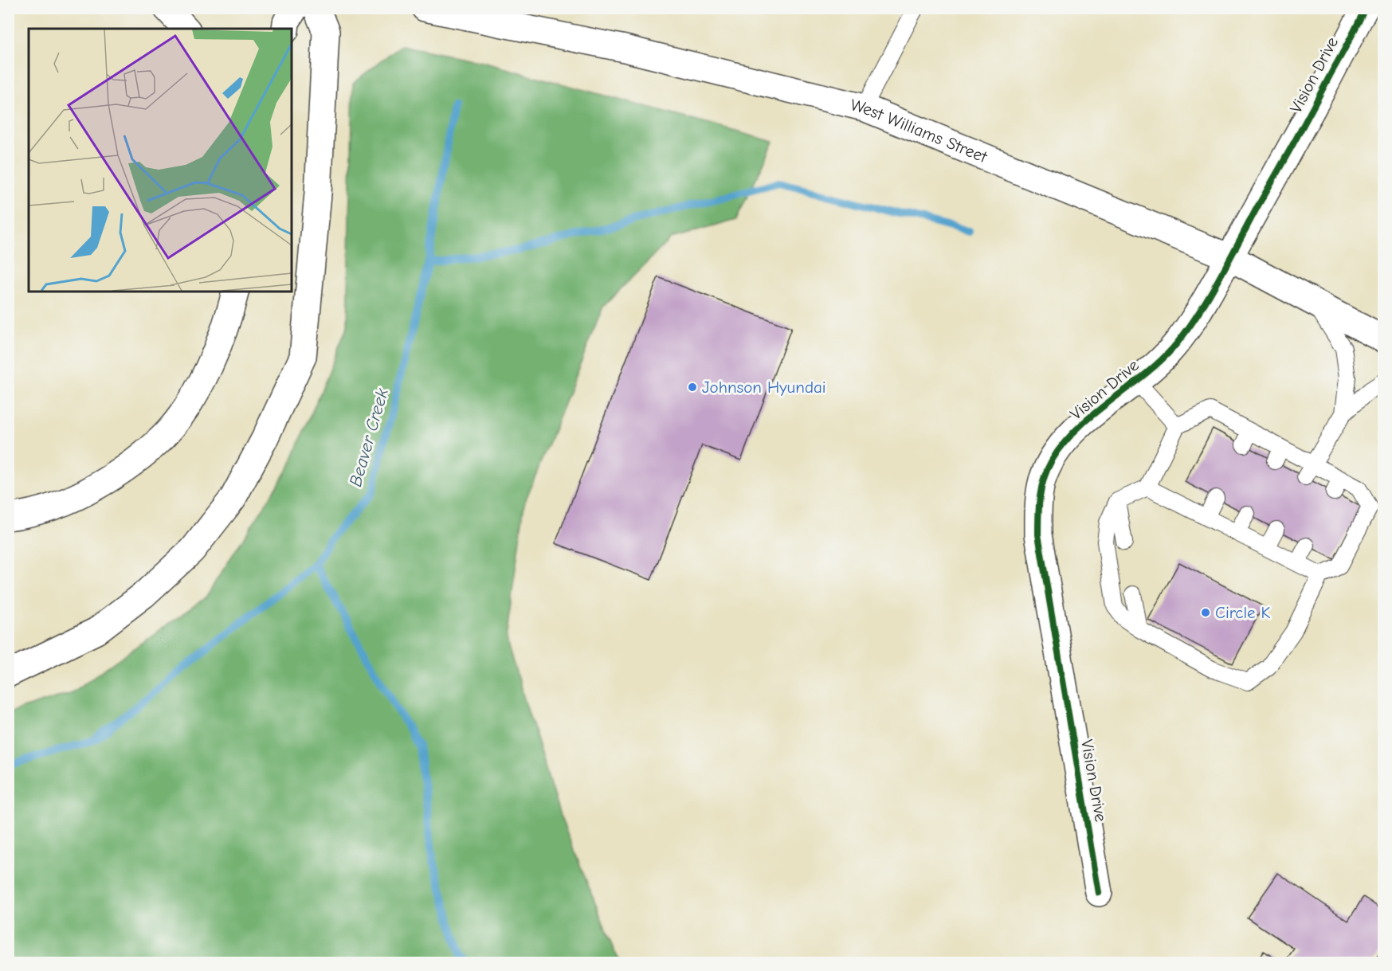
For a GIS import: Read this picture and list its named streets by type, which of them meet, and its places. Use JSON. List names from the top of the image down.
{
  "streets": {
    "main road": ["Vision Drive", "West Williams Street"]
  },
  "crossings": [
    ["Vision Drive", "West Williams Street"]
  ],
  "water": ["Beaver Creek"],
  "places": ["Johnson Hyundai", "Circle K"]
}
